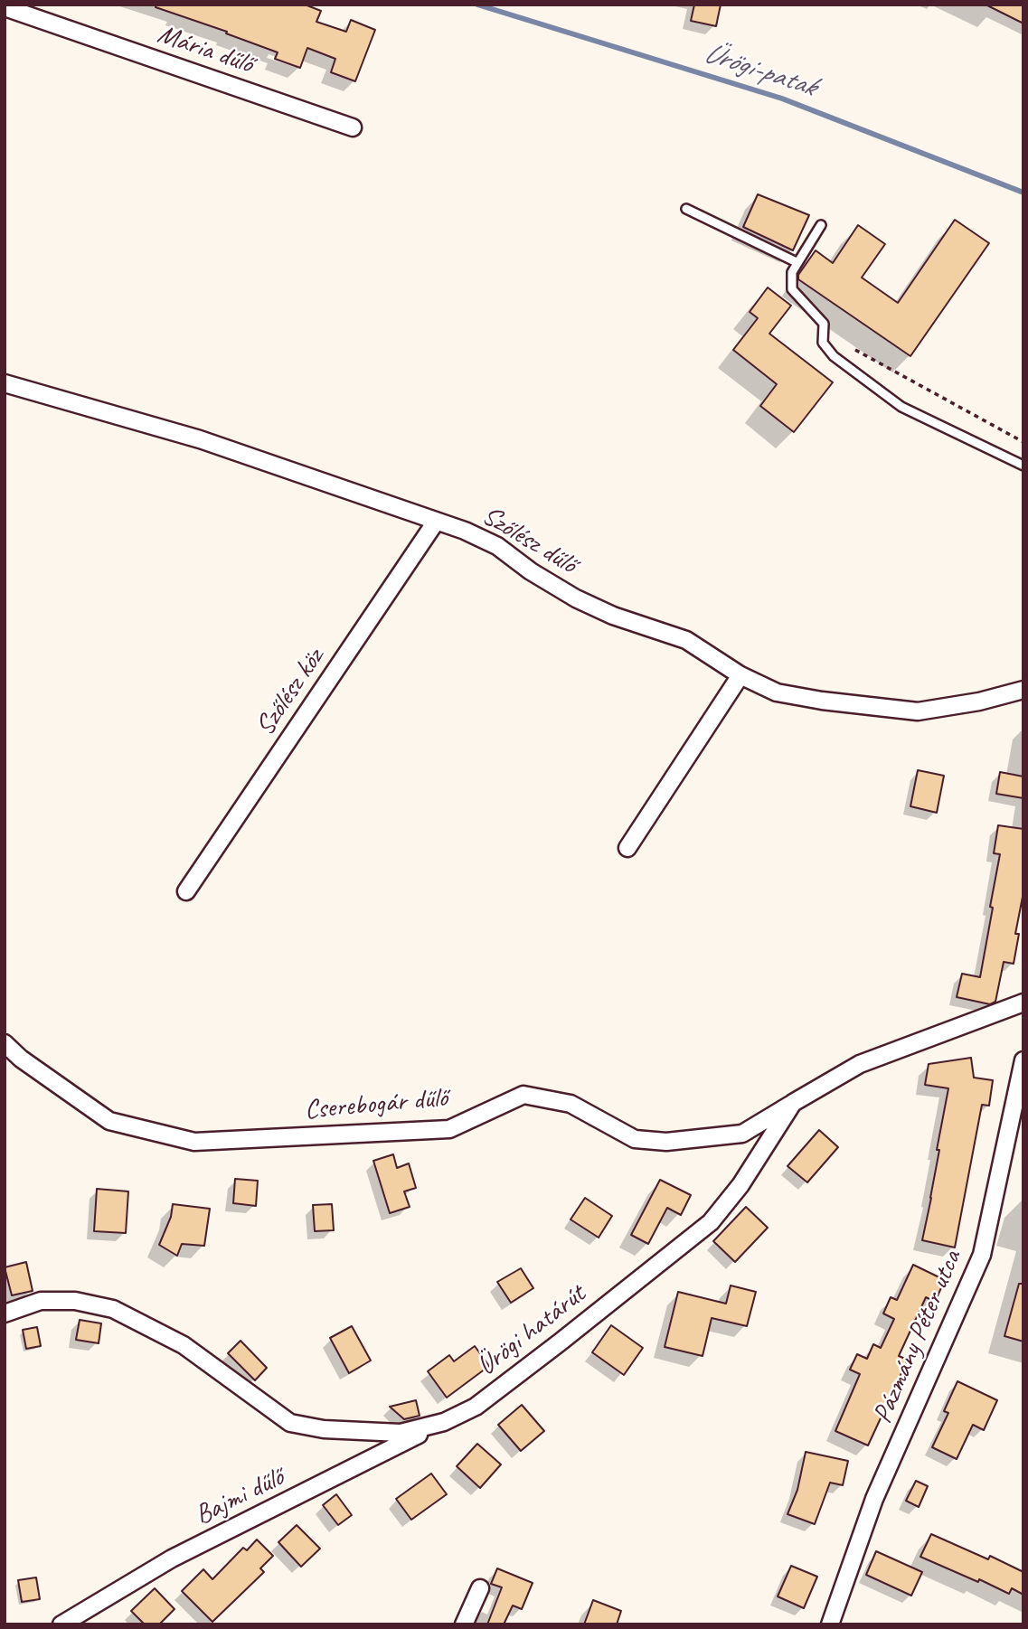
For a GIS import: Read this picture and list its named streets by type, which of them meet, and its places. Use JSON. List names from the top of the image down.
{
  "streets": {
    "street": [
      "Mária dűlő",
      "Szőlész dűlő",
      "Szőlész köz",
      "Cserebogár dűlő",
      "Ürögi határút",
      "Pázmány Péter utca",
      "Bajmi dűlő"
    ]
  },
  "crossings": [
    ["Szőlész dűlő", "Szőlész köz"],
    ["Cserebogár dűlő", "Ürögi határút"],
    ["Ürögi határút", "Bajmi dűlő"]
  ],
  "water": ["Ürögi-patak"]
}
